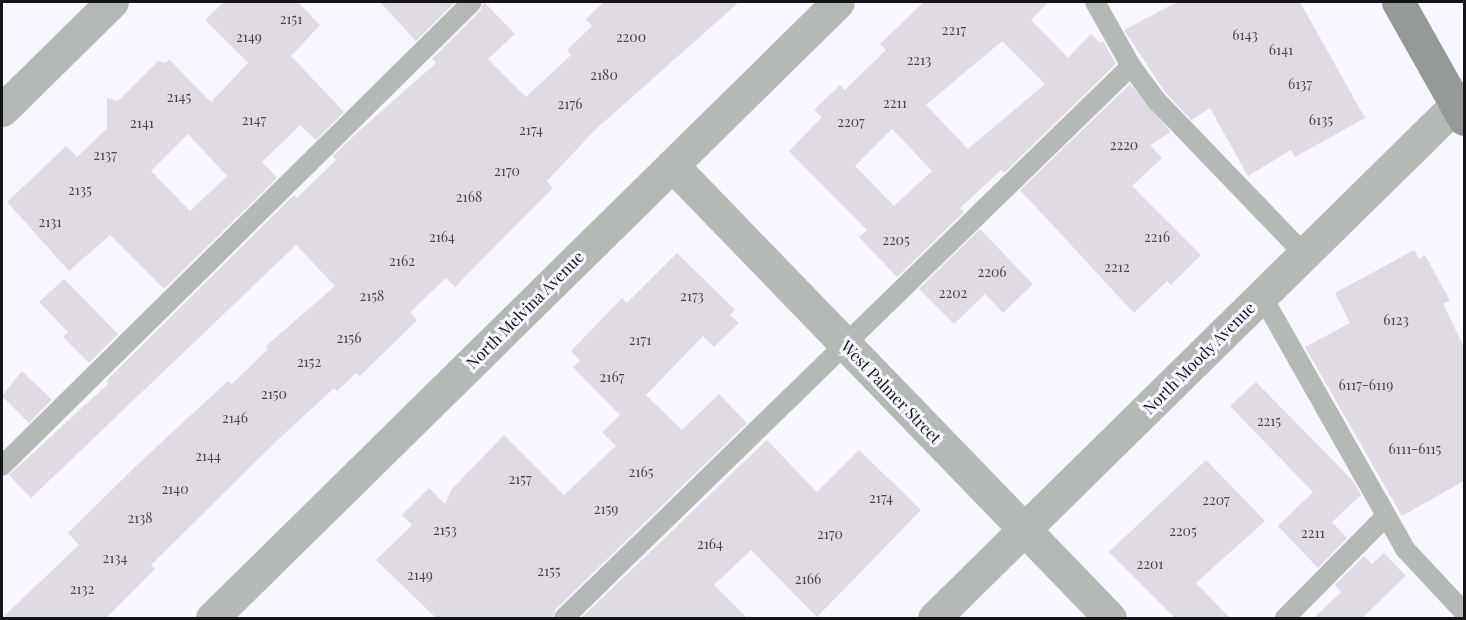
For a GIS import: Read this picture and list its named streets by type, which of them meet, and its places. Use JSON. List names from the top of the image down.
{
  "streets": {
    "street": ["North Melvina Avenue", "North Moody Avenue", "West Palmer Street"]
  },
  "crossings": [
    ["North Melvina Avenue", "West Palmer Street"],
    ["North Moody Avenue", "West Palmer Street"]
  ],
  "house_numbers": [
    "2151",
    "2217",
    "6143",
    "2149",
    "2200",
    "6141",
    "2213",
    "2180",
    "6137",
    "2145",
    "2211",
    "2176",
    "2147",
    "6135",
    "2207",
    "2141",
    "2174",
    "2220",
    "2137",
    "2170",
    "2135",
    "2168",
    "2131",
    "2164",
    "2216",
    "2205",
    "2162",
    "2212",
    "2206",
    "2202",
    "2158",
    "2173",
    "6123",
    "2156",
    "2171",
    "2152",
    "2167",
    "6117-6119",
    "2150",
    "2146",
    "2215",
    "6111-6115",
    "2144",
    "2165",
    "2157",
    "2140",
    "2174",
    "2207",
    "2159",
    "2138",
    "2153",
    "2205",
    "2211",
    "2170",
    "2164",
    "2134",
    "2201",
    "2155",
    "2149",
    "2166",
    "2132"
  ]
}
